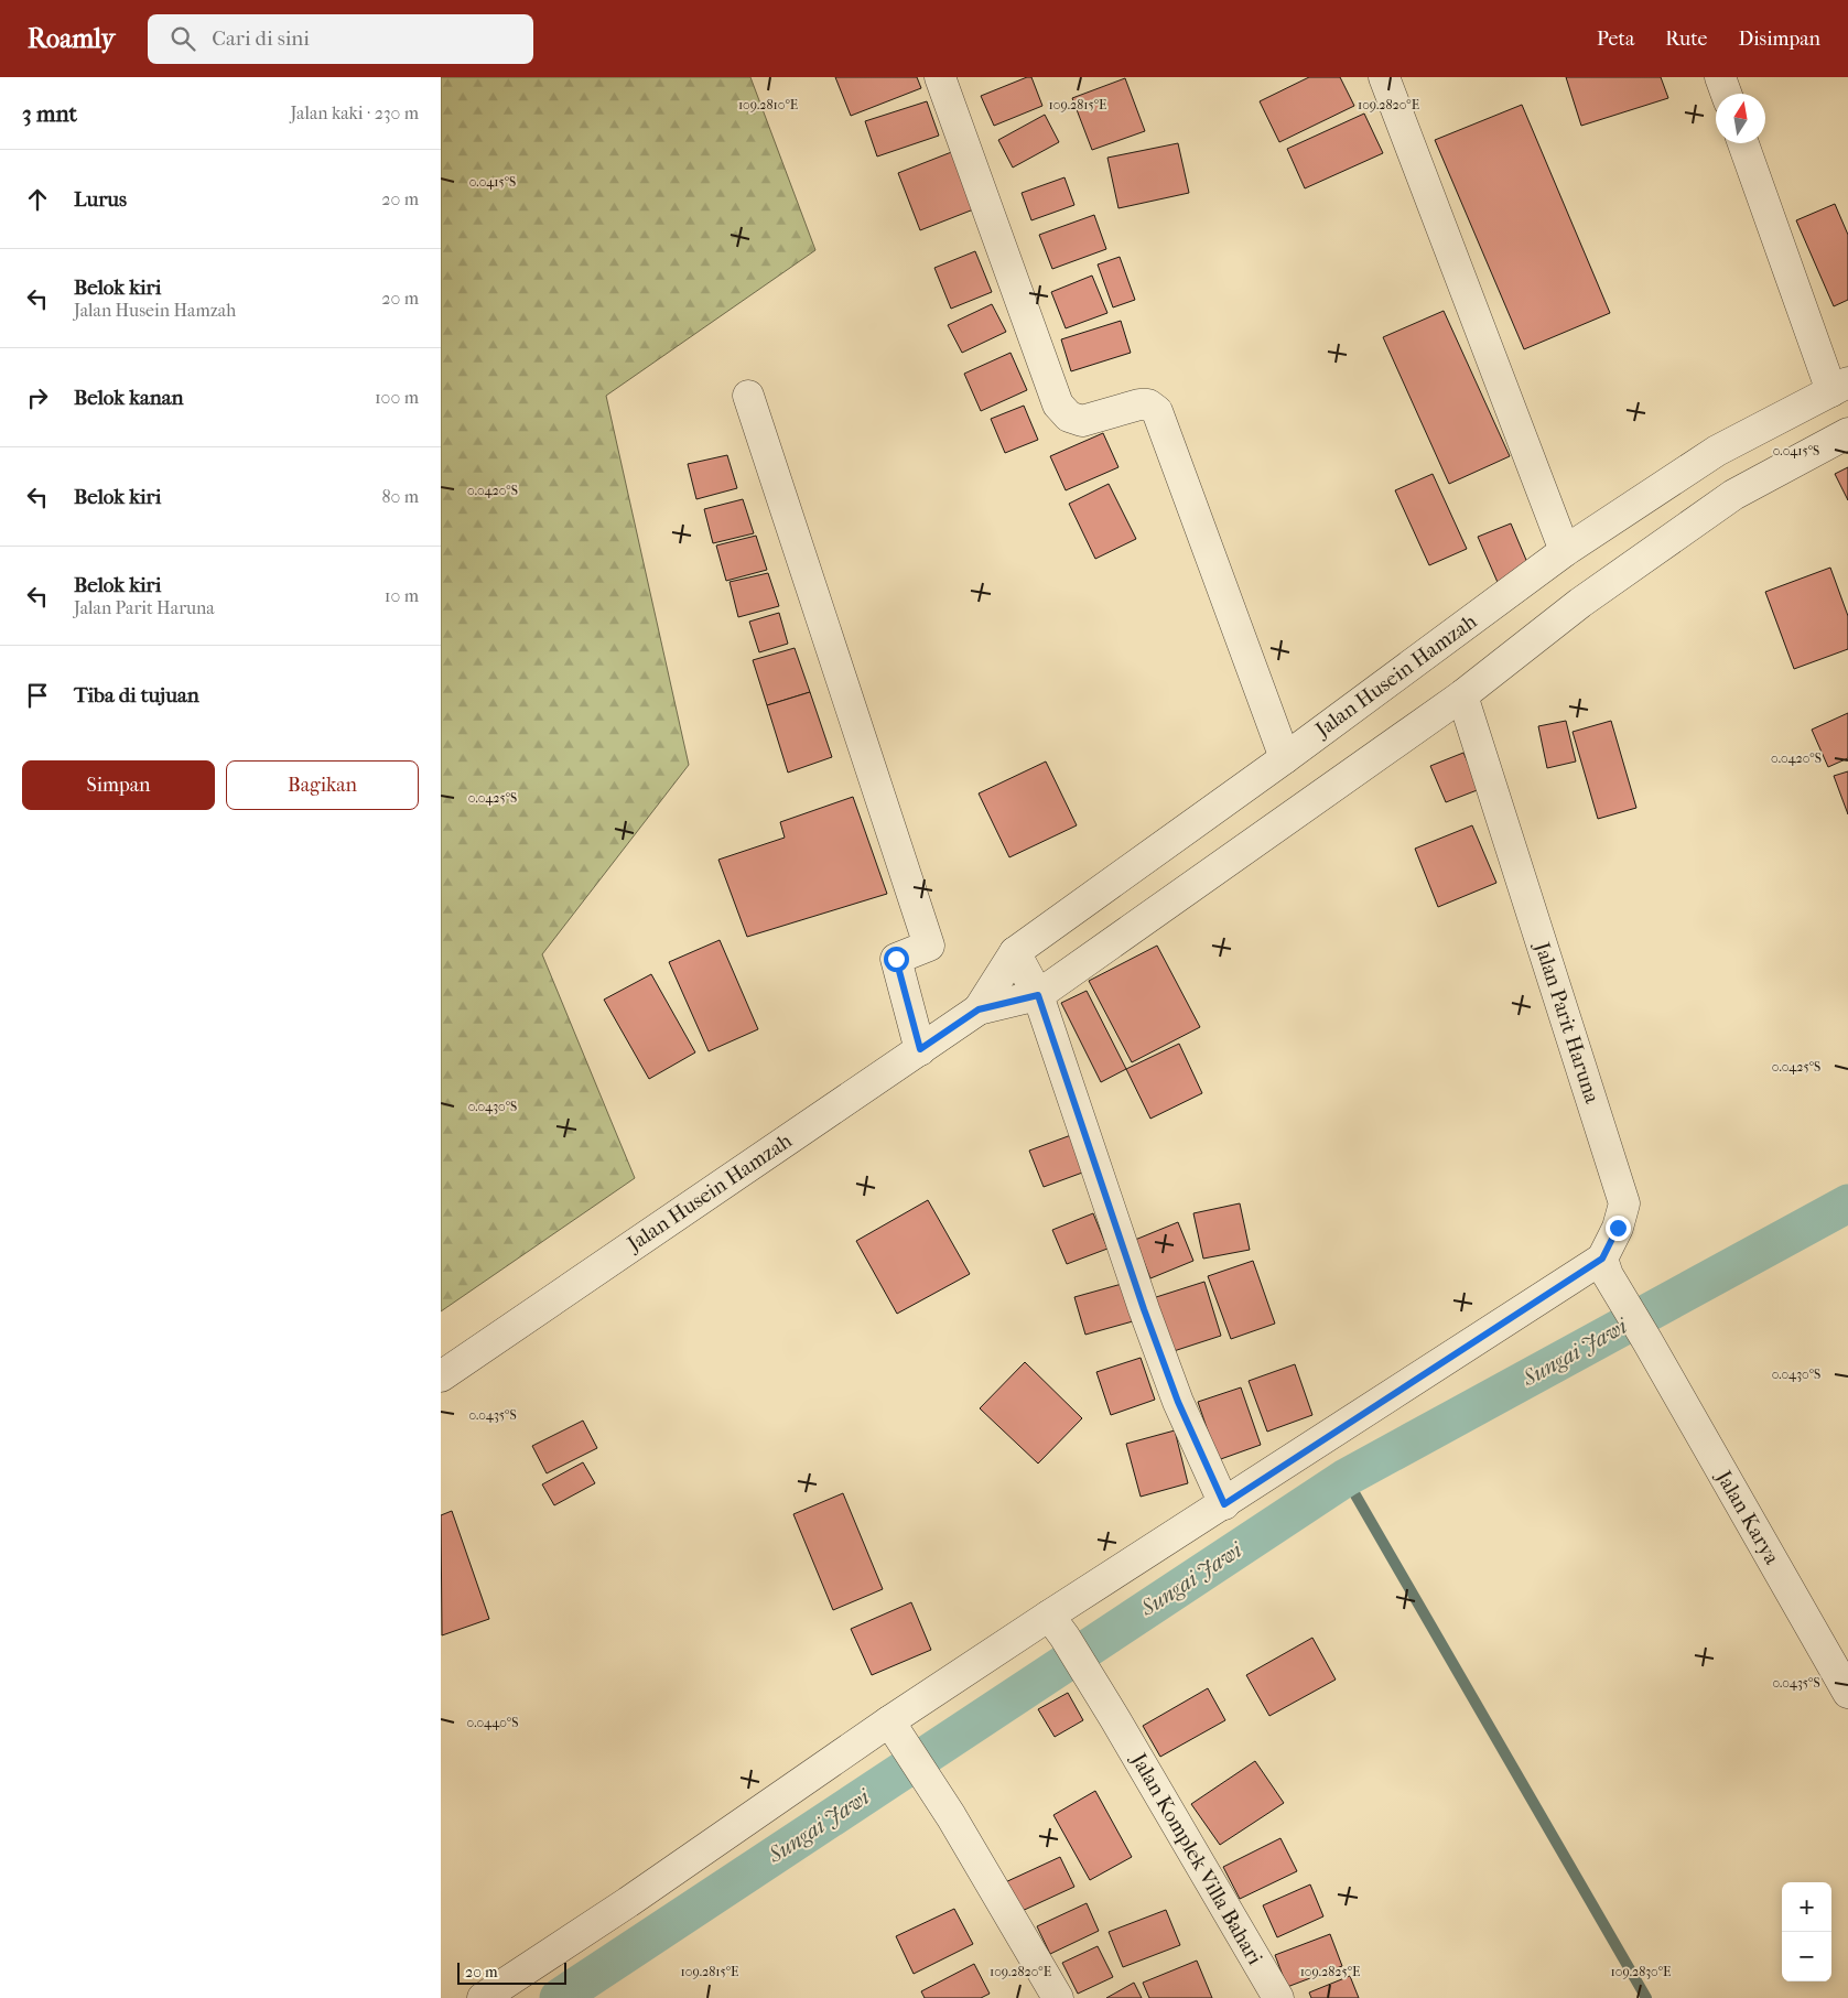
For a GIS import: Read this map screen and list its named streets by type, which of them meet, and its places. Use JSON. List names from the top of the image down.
{
  "streets": {
    "street": [
      "Jalan Husein Hamzah",
      "Jalan Parit Haruna",
      "Jalan Karya",
      "Jalan Komplek Villa Bahari"
    ]
  },
  "crossings": [
    ["Jalan Husein Hamzah", "Jalan Parit Haruna"],
    ["Jalan Parit Haruna", "Jalan Karya"]
  ],
  "water": ["Sungai Jawi"],
  "scale_bar": "20 m",
  "north": "top",
  "page": {
    "header": "Roamly",
    "search": "Cari di sini",
    "nav": ["Peta", "Rute", "Disimpan"],
    "heading": ["3 mnt", "Jalan kaki · 230 m"],
    "list": [
      ["Lurus", "20 m"],
      ["Belok kiri", "Jalan Husein Hamzah", "20 m"],
      ["Belok kanan", "100 m"],
      ["Belok kiri", "80 m"],
      ["Belok kiri", "Jalan Parit Haruna", "10 m"],
      "Tiba di tujuan"
    ],
    "buttons": ["Simpan", "Bagikan"],
    "map_buttons": ["+", "−"],
    "scale": "20 m"
  },
  "coordinates": [
    "109.2810°E",
    "109.2815°E",
    "109.2820°E",
    "0.0415°S",
    "0.0420°S",
    "0.0425°S",
    "0.0430°S",
    "0.0435°S",
    "0.0440°S",
    "109.2825°E",
    "109.2830°E"
  ]
}
